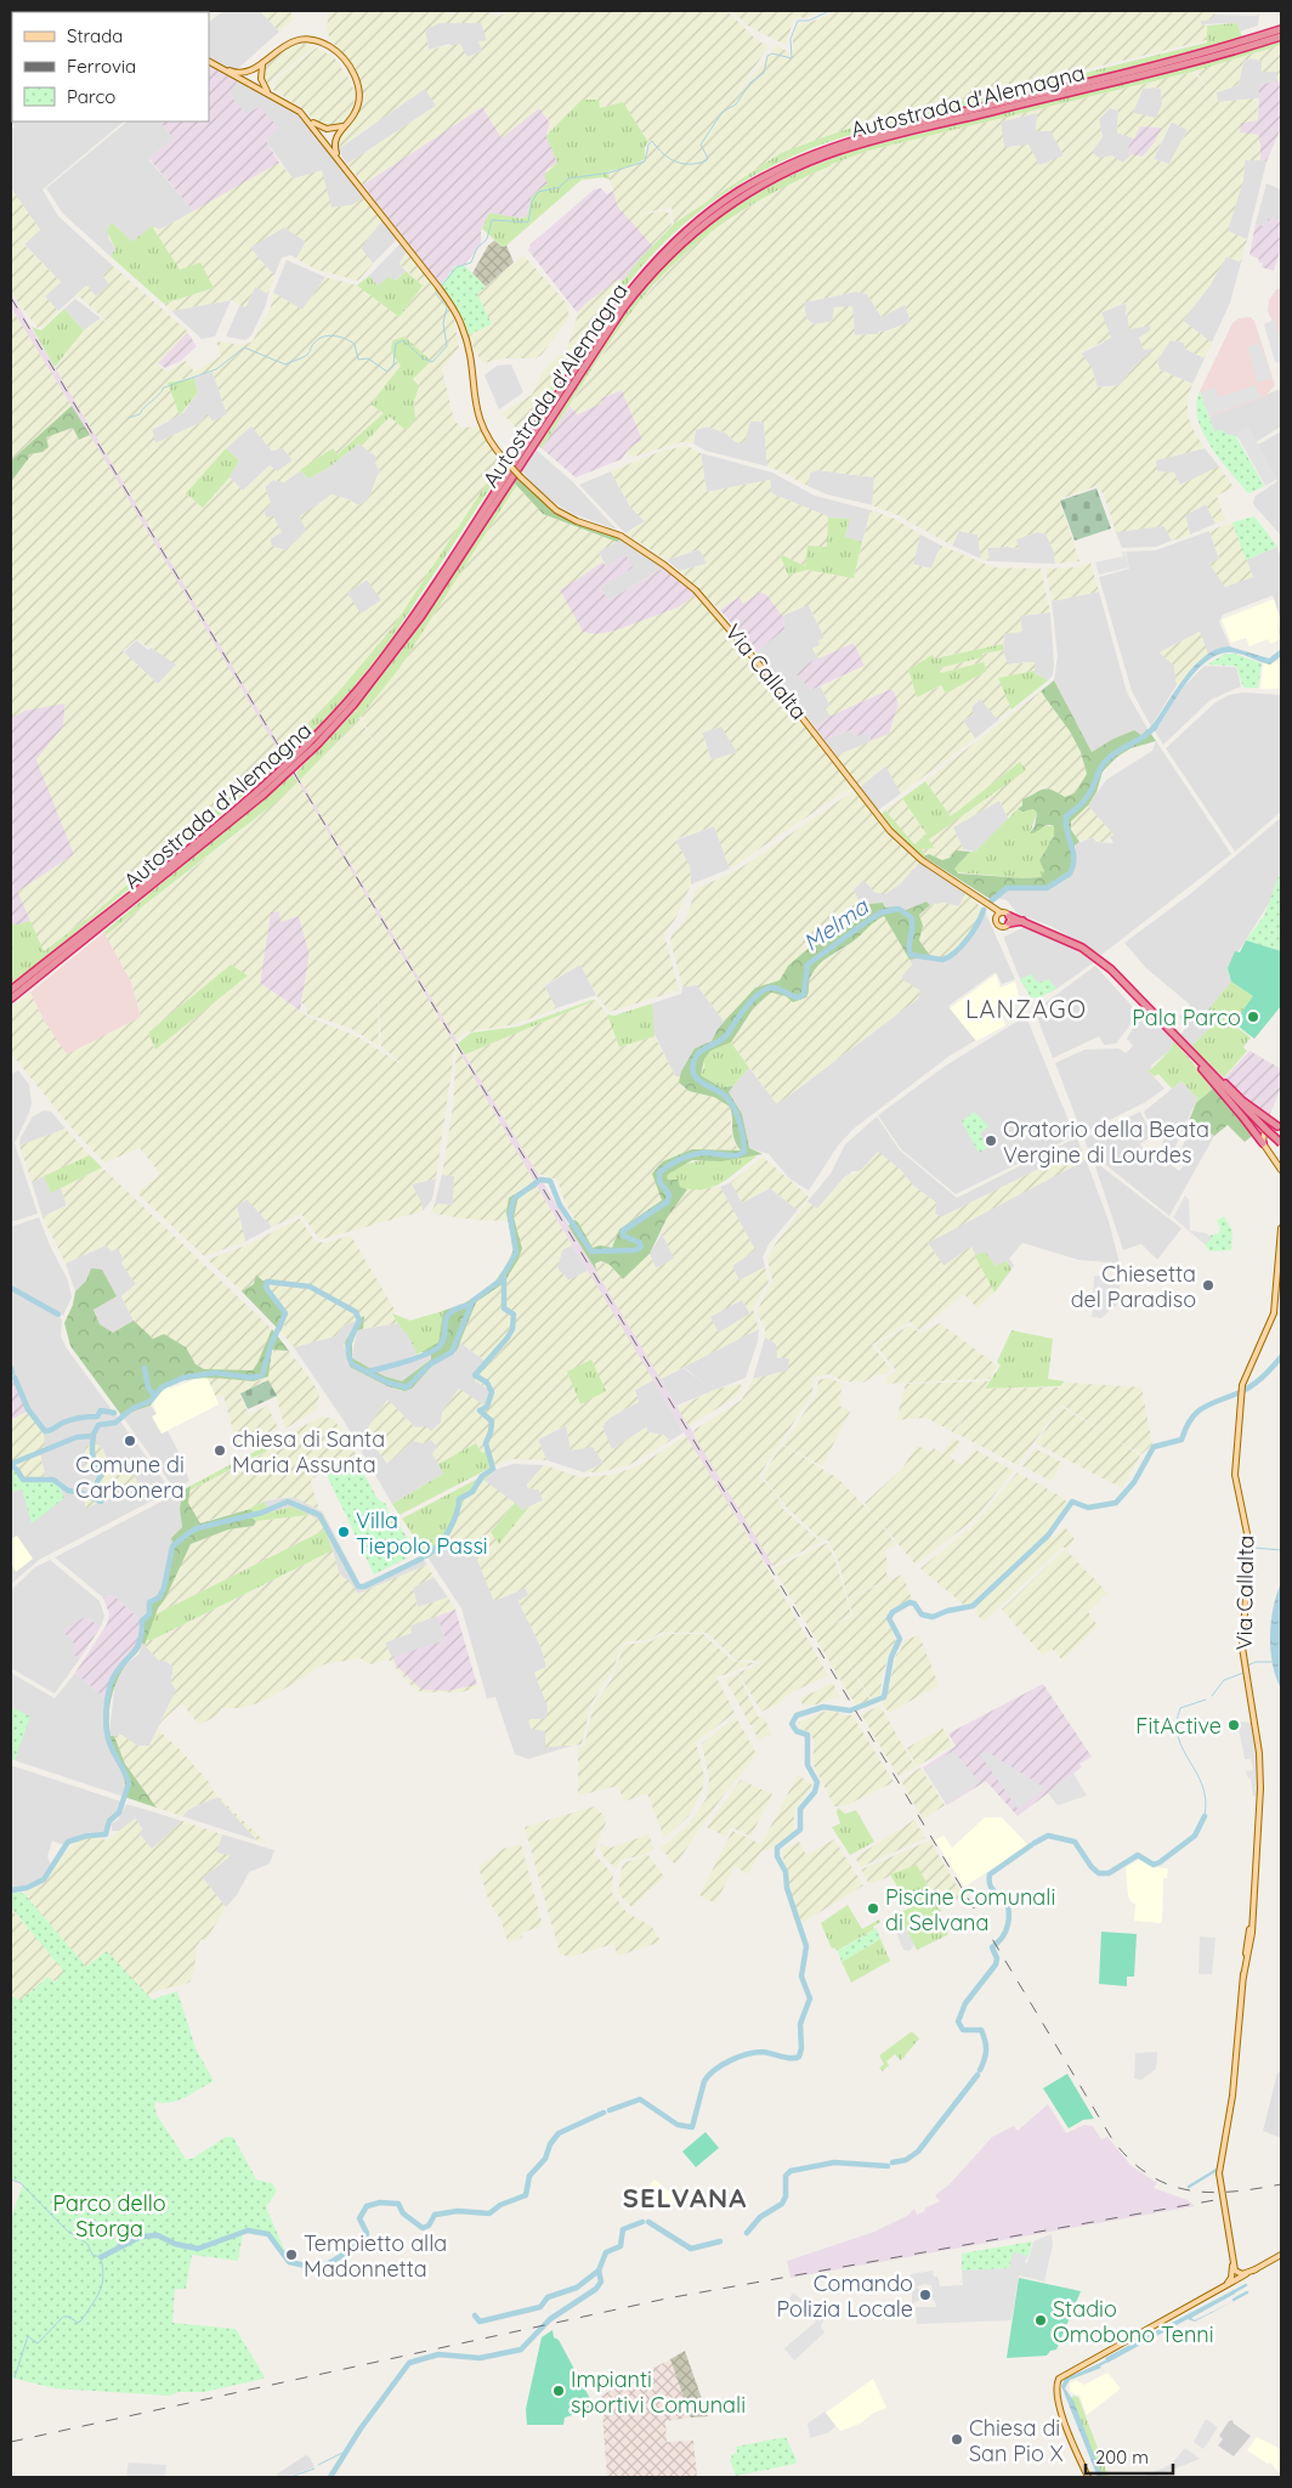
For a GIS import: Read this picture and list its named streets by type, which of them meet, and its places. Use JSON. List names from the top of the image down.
{
  "streets": {
    "highway": ["Autostrada d'Alemagna"],
    "main road": ["Via Callalta"]
  },
  "districts": ["LANZAGO", "SELVANA"],
  "water": ["Melma"],
  "parks": ["Parco dello Storga"],
  "places": [
    "Pala Parco",
    "Oratorio della Beata Vergine di Lourdes",
    "Chiesetta del Paradiso",
    "Comune di Carbonera",
    "chiesa di Santa Maria Assunta",
    "Villa Tiepolo Passi",
    "FitActive",
    "Piscine Comunali di Selvana",
    "Tempietto alla Madonnetta",
    "Comando Polizia Locale",
    "Stadio Omobono Tenni",
    "Impianti sportivi Comunali",
    "Chiesa di San Pio X"
  ],
  "legend": ["Strada", "Ferrovia", "Parco"],
  "scale_bar": "200 m"
}
